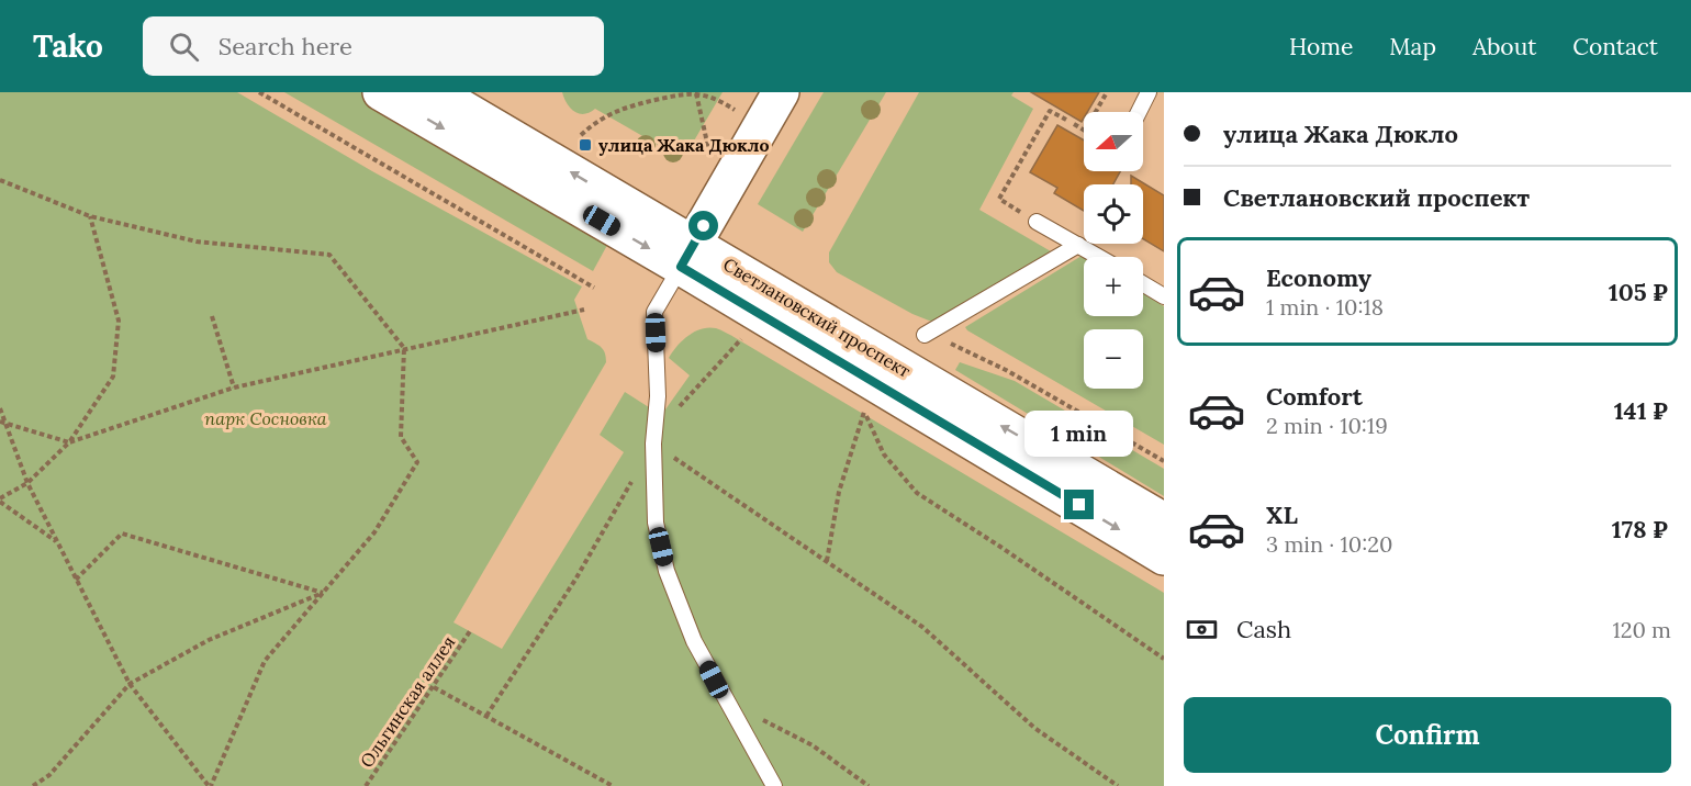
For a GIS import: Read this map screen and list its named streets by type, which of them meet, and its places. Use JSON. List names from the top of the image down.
{
  "streets": {
    "main road": ["Светлановский проспект"],
    "path": ["Ольгинская аллея"]
  },
  "parks": ["парк Сосновка"],
  "places": {
    "transit": ["улица Жака Дюкло"]
  },
  "north": "left",
  "page": {
    "header": "Tako",
    "search": "Search here",
    "nav": [
      "Home",
      "Map",
      "About",
      "Contact"
    ],
    "banner": ["улица Жака Дюкло", "Светлановский проспект"],
    "map_buttons": ["+", "−"],
    "list": [
      {
        "name": "Economy",
        "note": "1 min · 10:18",
        "value": "105 ₽"
      },
      {
        "name": "Comfort",
        "note": "2 min · 10:19",
        "value": "141 ₽"
      },
      {
        "name": "XL",
        "note": "3 min · 10:20",
        "value": "178 ₽"
      }
    ],
    "bubble": "1 min",
    "pay": ["Cash", "120 m"],
    "buttons": "Confirm"
  }
}
